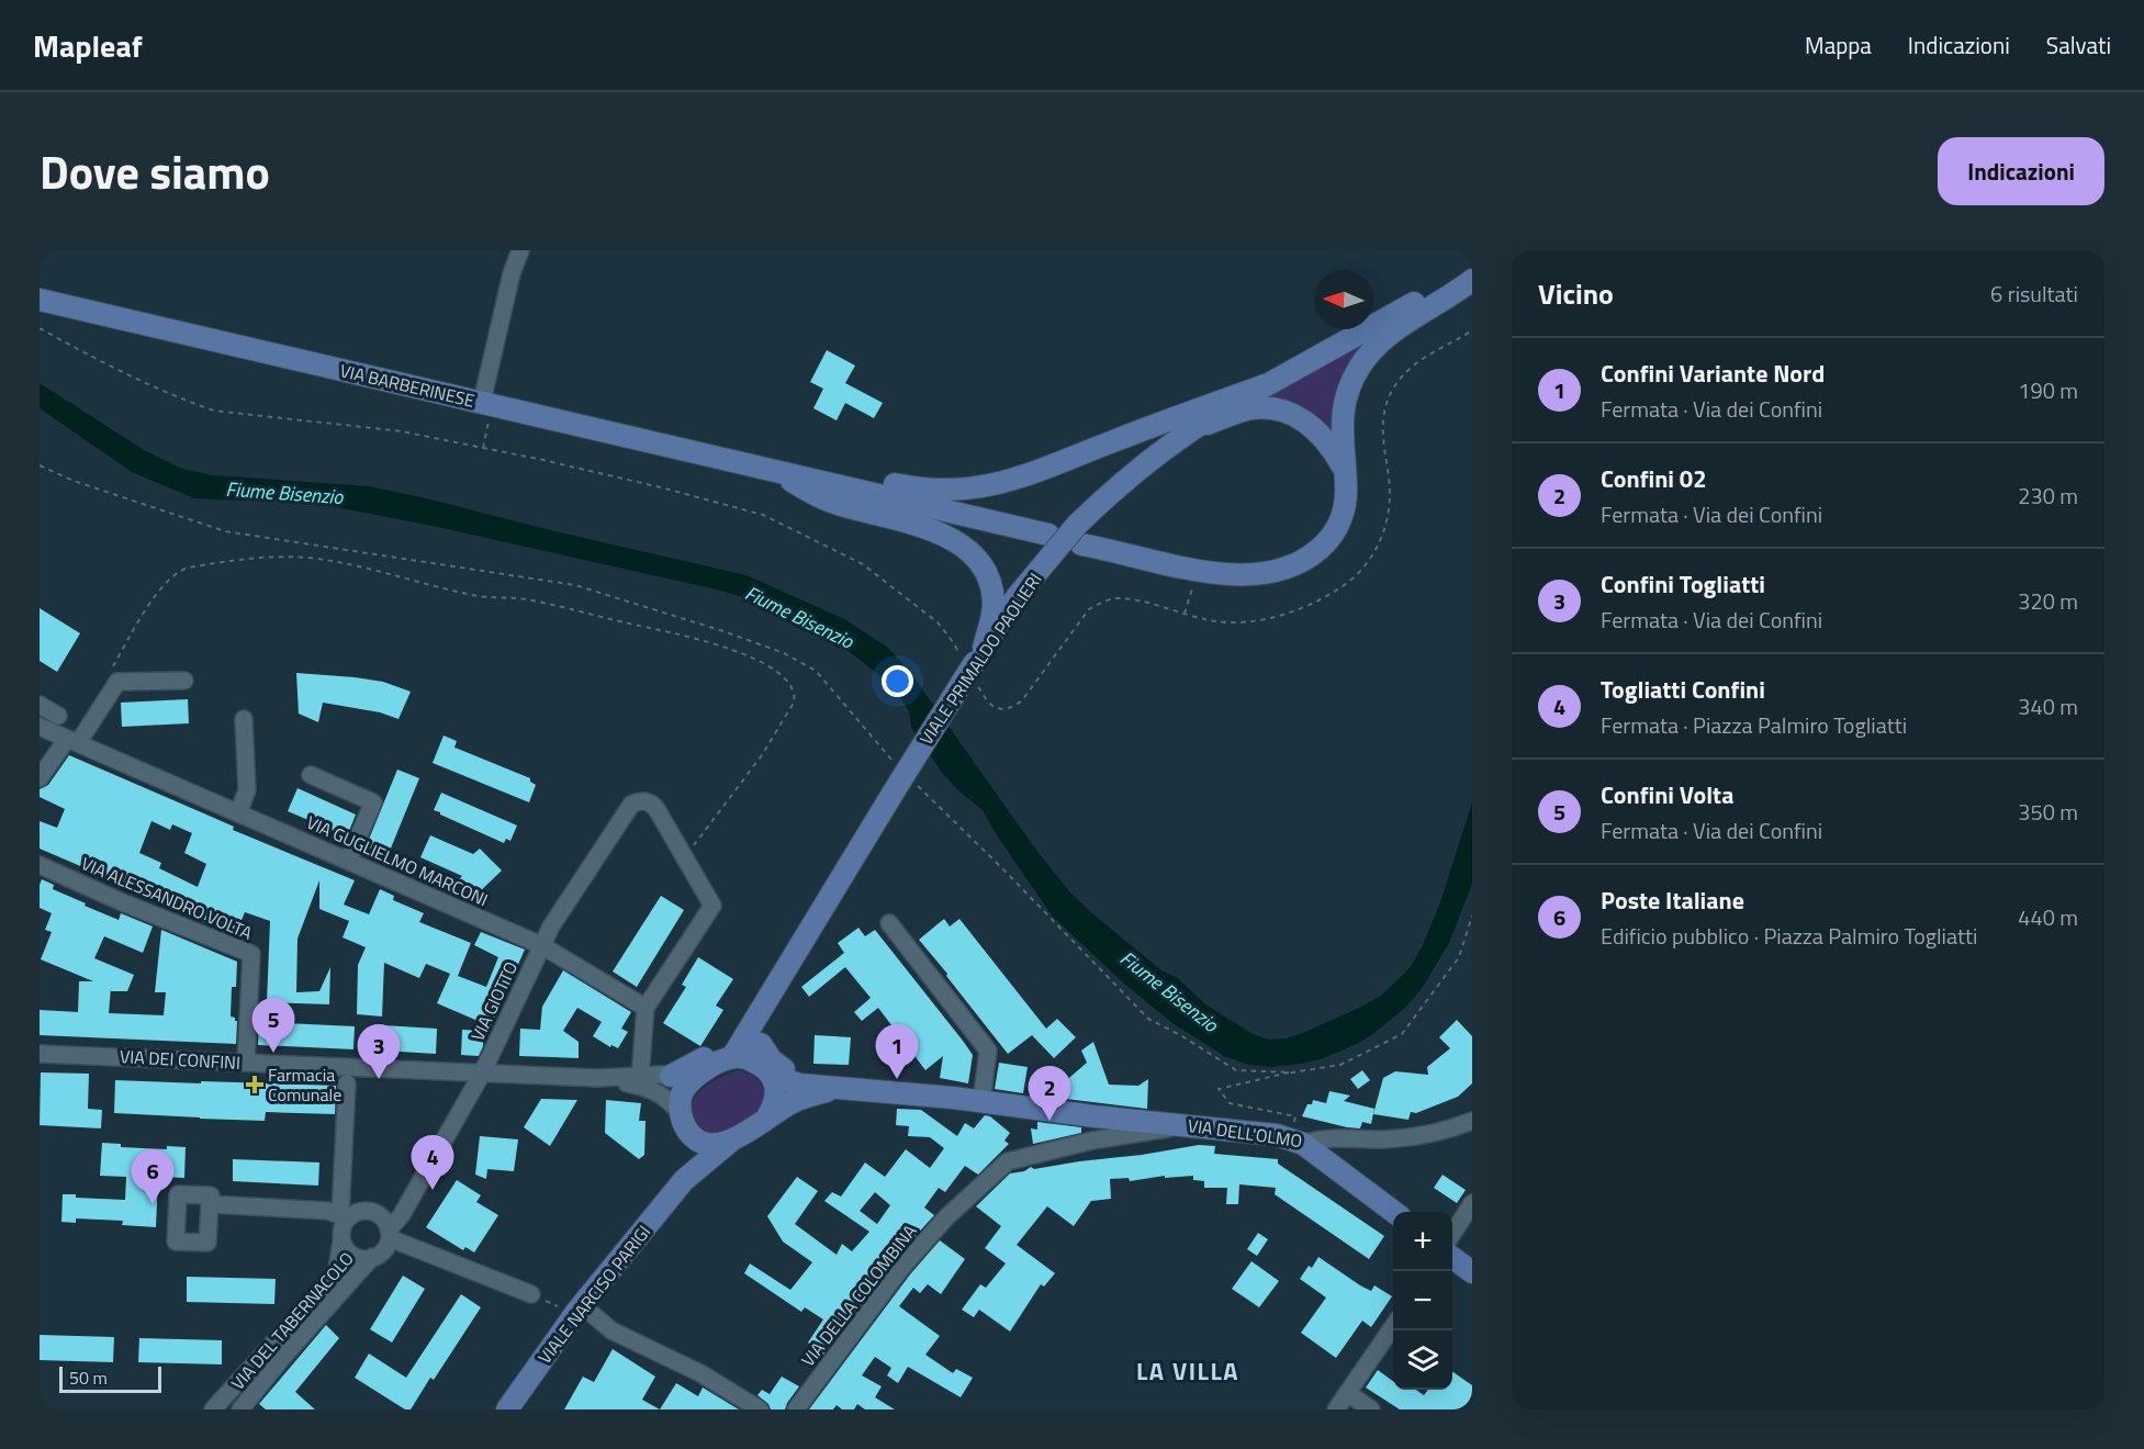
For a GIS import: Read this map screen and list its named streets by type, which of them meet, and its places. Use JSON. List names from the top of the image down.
{
  "streets": {
    "main road": [
      "VIA BARBERINESE",
      "VIALE PRIMALDO PAOLIERI",
      "VIA DEI CONFINI",
      "VIA DELL'OLMO",
      "VIALE NARCISO PARIGI"
    ],
    "street": [
      "VIA GUGLIELMO MARCONI",
      "VIA ALESSANDRO VOLTA",
      "VIA GIOTTO",
      "VIA DELLA COLOMBINA",
      "VIA DEL TABERNACOLO"
    ]
  },
  "crossings": [
    ["VIALE PRIMALDO PAOLIERI", "VIA DEI CONFINI"],
    ["VIALE PRIMALDO PAOLIERI", "VIALE NARCISO PARIGI"],
    ["VIA GUGLIELMO MARCONI", "VIA GIOTTO"],
    ["VIA ALESSANDRO VOLTA", "VIA DEI CONFINI"],
    ["VIA GIOTTO", "VIA DEI CONFINI"],
    ["VIA GIOTTO", "VIA DEL TABERNACOLO"],
    ["VIA DEI CONFINI", "VIALE NARCISO PARIGI"],
    ["VIA DELL'OLMO", "VIA DELLA COLOMBINA"]
  ],
  "districts": ["LA VILLA"],
  "water": ["Fiume Bisenzio"],
  "places": {
    "health": ["Farmacia Comunale"]
  },
  "scale_bar": "50 m",
  "north": "left",
  "page": {
    "header": "Mapleaf",
    "nav": ["Mappa", "Indicazioni", "Salvati"],
    "title": "Dove siamo",
    "buttons": "Indicazioni",
    "heading": ["Vicino", "6 risultati"],
    "list": [
      {
        "mark": "1",
        "name": "Confini Variante Nord",
        "note": "Fermata · Via dei Confini",
        "value": "190 m"
      },
      {
        "mark": "2",
        "name": "Confini 02",
        "note": "Fermata · Via dei Confini",
        "value": "230 m"
      },
      {
        "mark": "3",
        "name": "Confini Togliatti",
        "note": "Fermata · Via dei Confini",
        "value": "320 m"
      },
      {
        "mark": "4",
        "name": "Togliatti Confini",
        "note": "Fermata · Piazza Palmiro Togliatti",
        "value": "340 m"
      },
      {
        "mark": "5",
        "name": "Confini Volta",
        "note": "Fermata · Via dei Confini",
        "value": "350 m"
      },
      {
        "mark": "6",
        "name": "Poste Italiane",
        "note": "Edificio pubblico · Piazza Palmiro Togliatti",
        "value": "440 m"
      }
    ],
    "pins": [
      "5",
      "1",
      "3",
      "2",
      "4",
      "6"
    ],
    "map_buttons": ["+", "−"],
    "scale": "50 m"
  }
}
